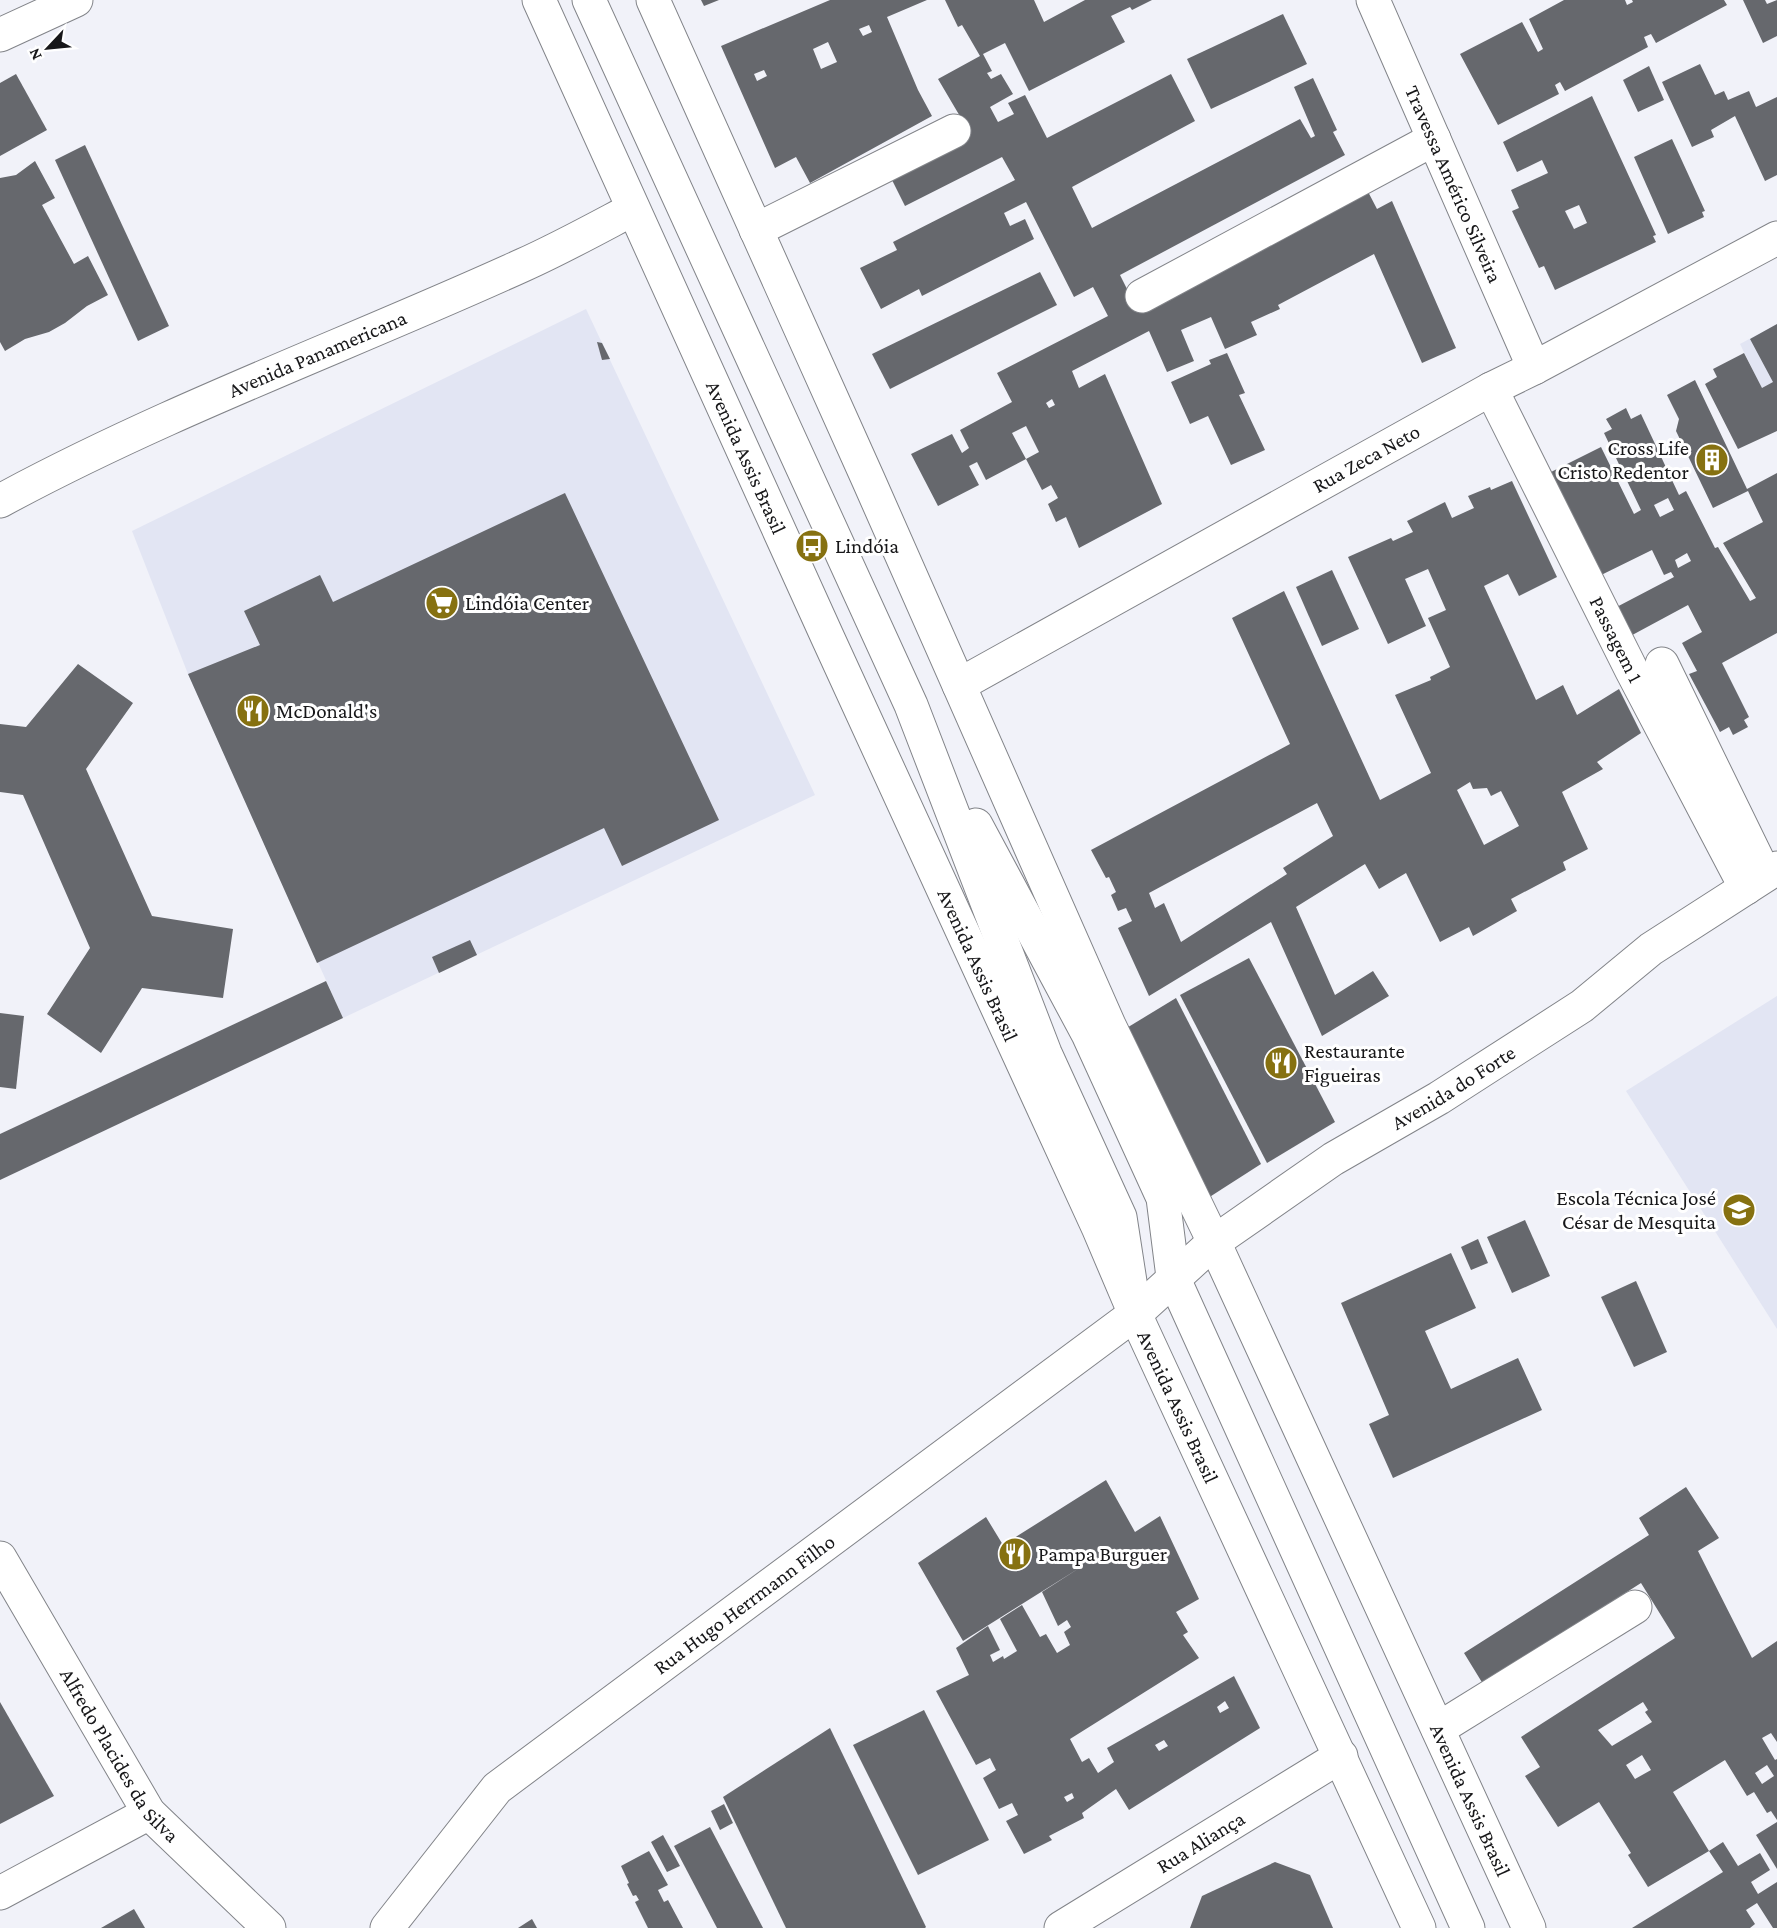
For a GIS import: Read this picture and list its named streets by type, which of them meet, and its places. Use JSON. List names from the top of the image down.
{
  "streets": {
    "main road": [
      "Travessa Américo Silveira",
      "Avenida Panamericana",
      "Avenida Assis Brasil",
      "Rua Zeca Neto",
      "Passagem 1",
      "Avenida do Forte",
      "Rua Hugo Herrmann Filho",
      "Alfredo Placides da Silva",
      "Rua Aliança"
    ]
  },
  "crossings": [
    ["Travessa Américo Silveira", "Rua Zeca Neto"],
    ["Avenida Panamericana", "Avenida Assis Brasil"],
    ["Avenida Assis Brasil", "Rua Zeca Neto"],
    ["Avenida Assis Brasil", "Avenida do Forte"],
    ["Avenida Assis Brasil", "Rua Hugo Herrmann Filho"],
    ["Avenida Assis Brasil", "Rua Aliança"],
    ["Rua Zeca Neto", "Passagem 1"],
    ["Passagem 1", "Avenida do Forte"],
    ["Avenida do Forte", "Rua Hugo Herrmann Filho"]
  ],
  "places": {
    "building": ["Cross Life Cristo Redentor"],
    "bus stop": ["Lindóia"],
    "supermarket": ["Lindóia Center"],
    "restaurant": ["McDonald's", "Restaurante Figueiras", "Pampa Burguer"],
    "school or university": ["Escola Técnica José César de Mesquita"]
  },
  "north": "bottom left"
}
